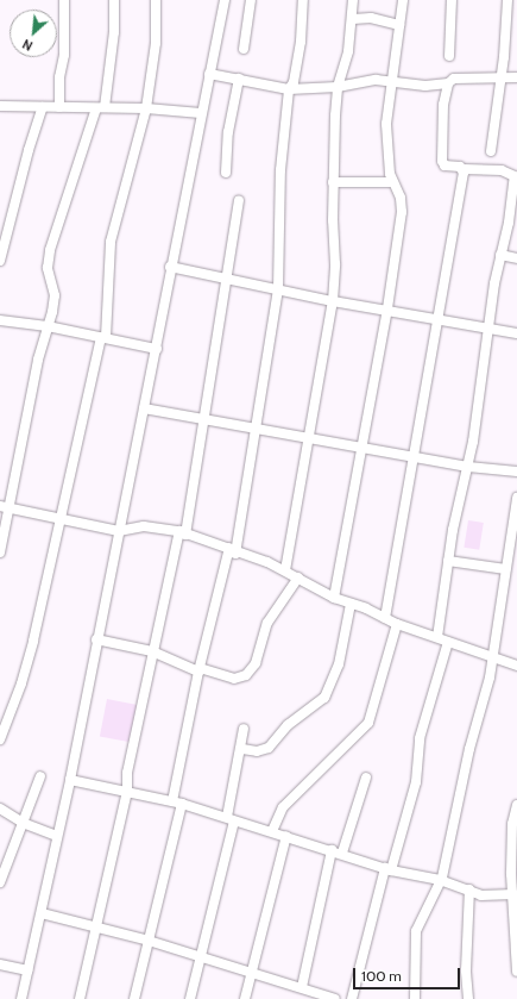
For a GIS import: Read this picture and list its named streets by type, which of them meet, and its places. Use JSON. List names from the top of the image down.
{
  "scale_bar": "100 m",
  "north": "bottom left"
}
